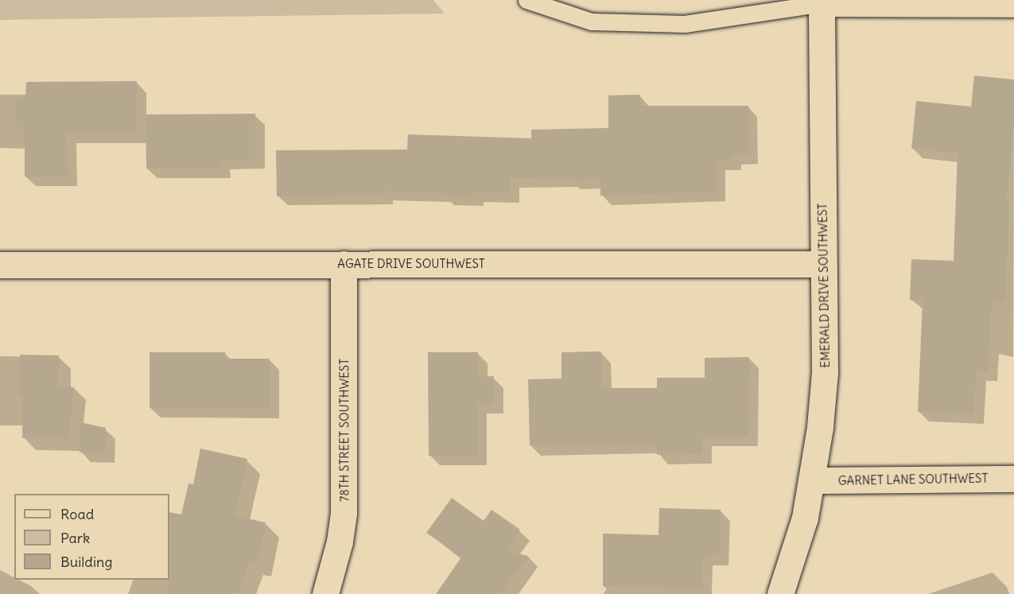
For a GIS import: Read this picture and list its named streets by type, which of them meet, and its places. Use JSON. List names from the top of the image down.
{
  "streets": {
    "street": [
      "AGATE DRIVE SOUTHWEST",
      "EMERALD DRIVE SOUTHWEST",
      "78TH STREET SOUTHWEST",
      "GARNET LANE SOUTHWEST"
    ]
  },
  "crossings": [
    ["AGATE DRIVE SOUTHWEST", "EMERALD DRIVE SOUTHWEST"],
    ["AGATE DRIVE SOUTHWEST", "78TH STREET SOUTHWEST"],
    ["EMERALD DRIVE SOUTHWEST", "GARNET LANE SOUTHWEST"]
  ],
  "legend": ["Road", "Park", "Building"]
}
